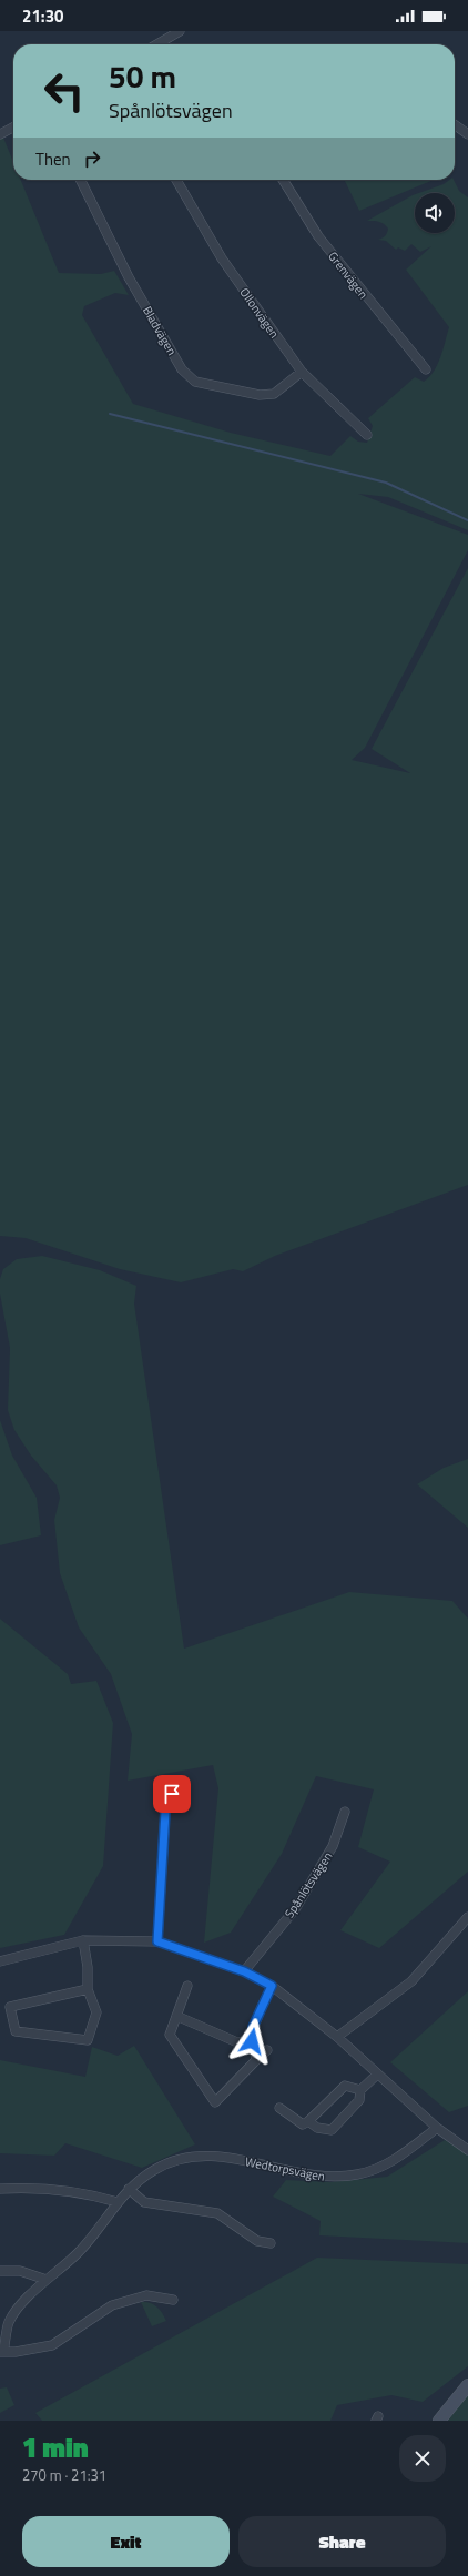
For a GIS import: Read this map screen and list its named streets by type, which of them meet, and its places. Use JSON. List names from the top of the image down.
{
  "streets": {
    "street": [
      "Grenvägen",
      "Ollonvägen",
      "Bladvägen",
      "Spånlötsvägen",
      "Wedtorpsvägen"
    ]
  },
  "crossings": [
    ["Ollonvägen", "Bladvägen"]
  ],
  "page": {
    "status": "21:30",
    "turn": ["50 m", "Spånlötsvägen"],
    "then": "Then",
    "heading": ["1 min", "270 m · 21:31"],
    "buttons": ["Exit", "Share"]
  }
}
